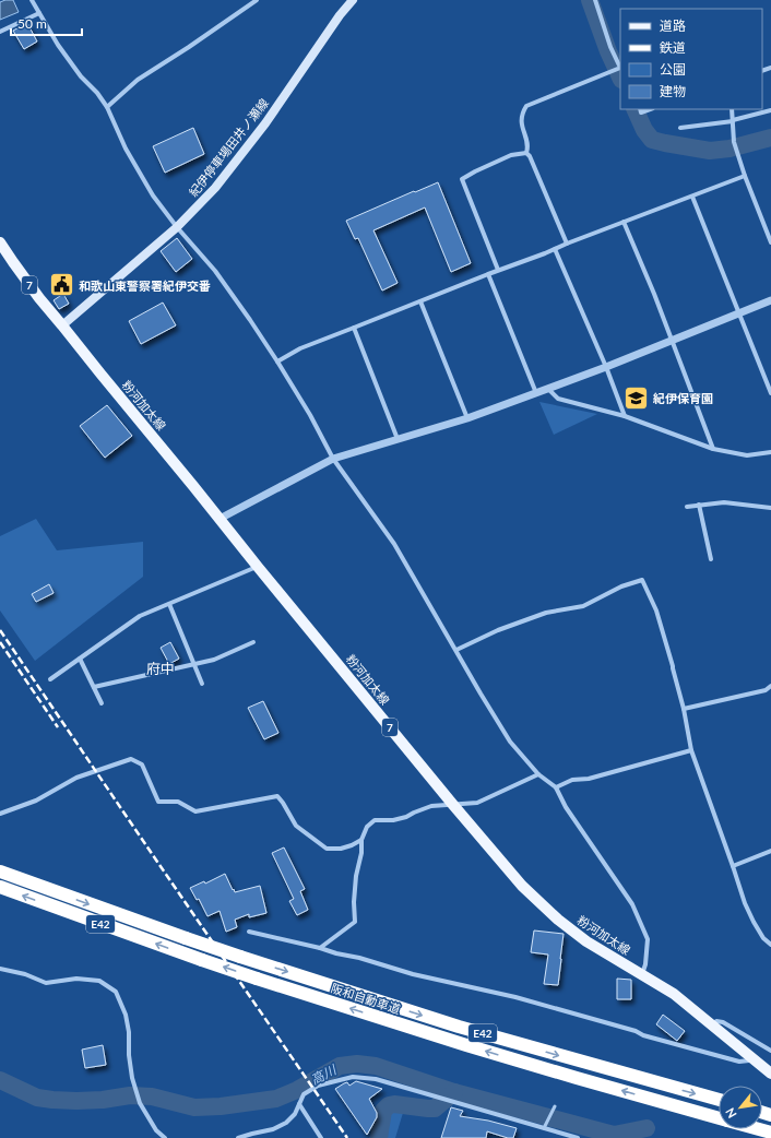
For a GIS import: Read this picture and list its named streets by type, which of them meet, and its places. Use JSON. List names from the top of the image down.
{
  "streets": {
    "highway": ["E42", "阪和自動車道"],
    "main road": ["紀伊停車場田井ノ瀬線", "7", "粉河加太線"]
  },
  "crossings": [
    ["紀伊停車場田井ノ瀬線", "粉河加太線"]
  ],
  "districts": ["府中"],
  "water": ["高川"],
  "places": {
    "public building": ["和歌山東警察署紀伊交番"],
    "school or university": ["紀伊保育園"]
  },
  "legend": [
    "道路",
    "鉄道",
    "公園",
    "建物"
  ],
  "scale_bar": "50 m",
  "north": "bottom left"
}
